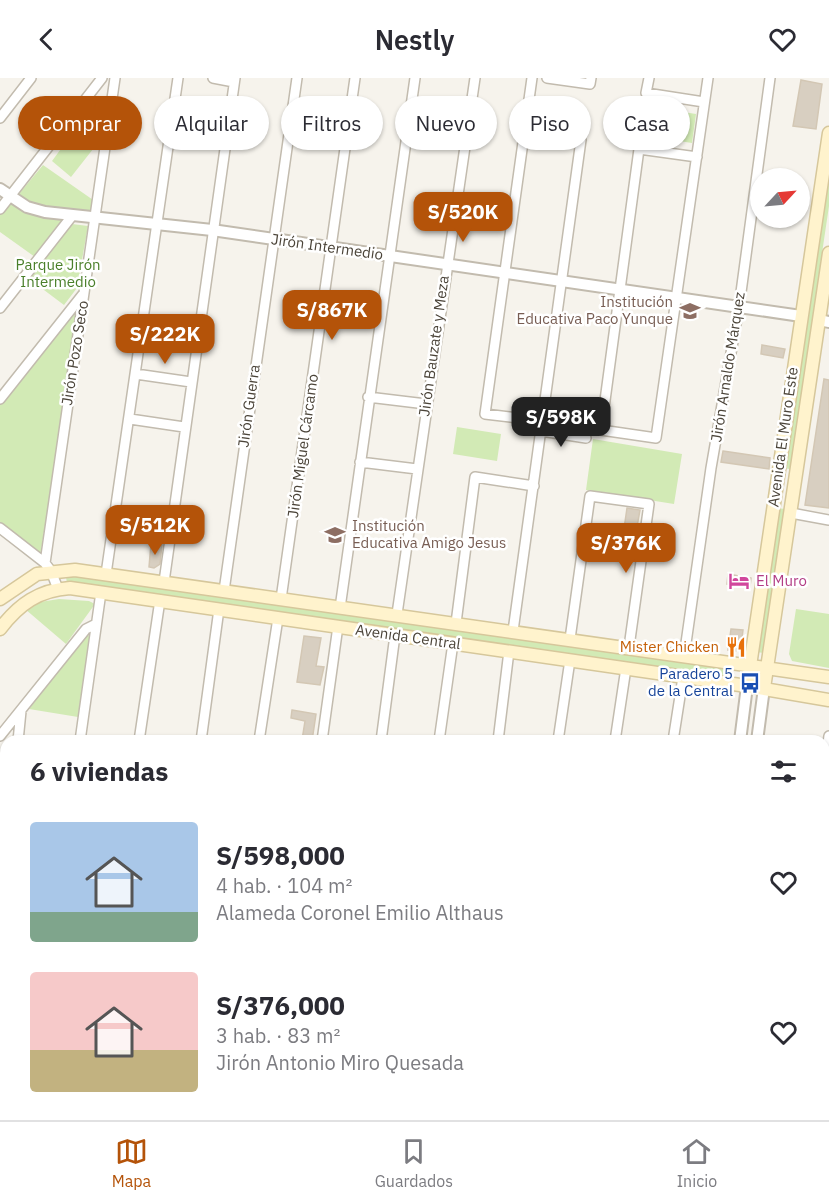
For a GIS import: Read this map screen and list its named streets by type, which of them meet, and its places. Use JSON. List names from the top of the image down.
{
  "streets": {
    "main road": ["Avenida El Muro Este", "Avenida Central"],
    "street": [
      "Jirón Intermedio",
      "Jirón Bauzate y Meza",
      "Jirón Pozo Seco",
      "Jirón Arnaldo Márquez",
      "Jirón Guerra",
      "Jirón Miguel Cárcamo"
    ]
  },
  "crossings": [
    ["Jirón Intermedio", "Jirón Bauzate y Meza"],
    ["Jirón Intermedio", "Jirón Pozo Seco"],
    ["Jirón Intermedio", "Jirón Arnaldo Márquez"],
    ["Jirón Intermedio", "Jirón Guerra"],
    ["Jirón Intermedio", "Avenida El Muro Este"],
    ["Jirón Intermedio", "Jirón Miguel Cárcamo"],
    ["Jirón Bauzate y Meza", "Avenida Central"],
    ["Jirón Pozo Seco", "Avenida Central"],
    ["Jirón Arnaldo Márquez", "Avenida Central"],
    ["Jirón Guerra", "Avenida Central"],
    ["Avenida El Muro Este", "Avenida Central"],
    ["Jirón Miguel Cárcamo", "Avenida Central"]
  ],
  "parks": ["Parque Jirón Intermedio"],
  "places": {
    "school or university": ["Institución Educativa Paco Yunque", "Institución Educativa Amigo Jesus"],
    "hotel": ["El Muro"],
    "restaurant": ["Mister Chicken"],
    "bus stop": ["Paradero 5 de la Central"]
  },
  "north": "top right",
  "page": {
    "header": "Nestly",
    "chip": [
      "Comprar",
      "Alquilar",
      "Filtros",
      "Nuevo",
      "Piso",
      "Casa"
    ],
    "price": [
      "S/520K",
      "S/867K",
      "S/222K",
      "S/598K",
      "S/512K",
      "S/376K"
    ],
    "heading": "6 viviendas",
    "list": [
      {
        "name": "S/598,000",
        "note": "4 hab. · 104 m² · Alameda Coronel Emilio Althaus"
      },
      {
        "name": "S/376,000",
        "note": "3 hab. · 83 m² · Jirón Antonio Miro Quesada"
      }
    ],
    "tabs": ["Mapa", "Guardados", "Inicio"]
  }
}
